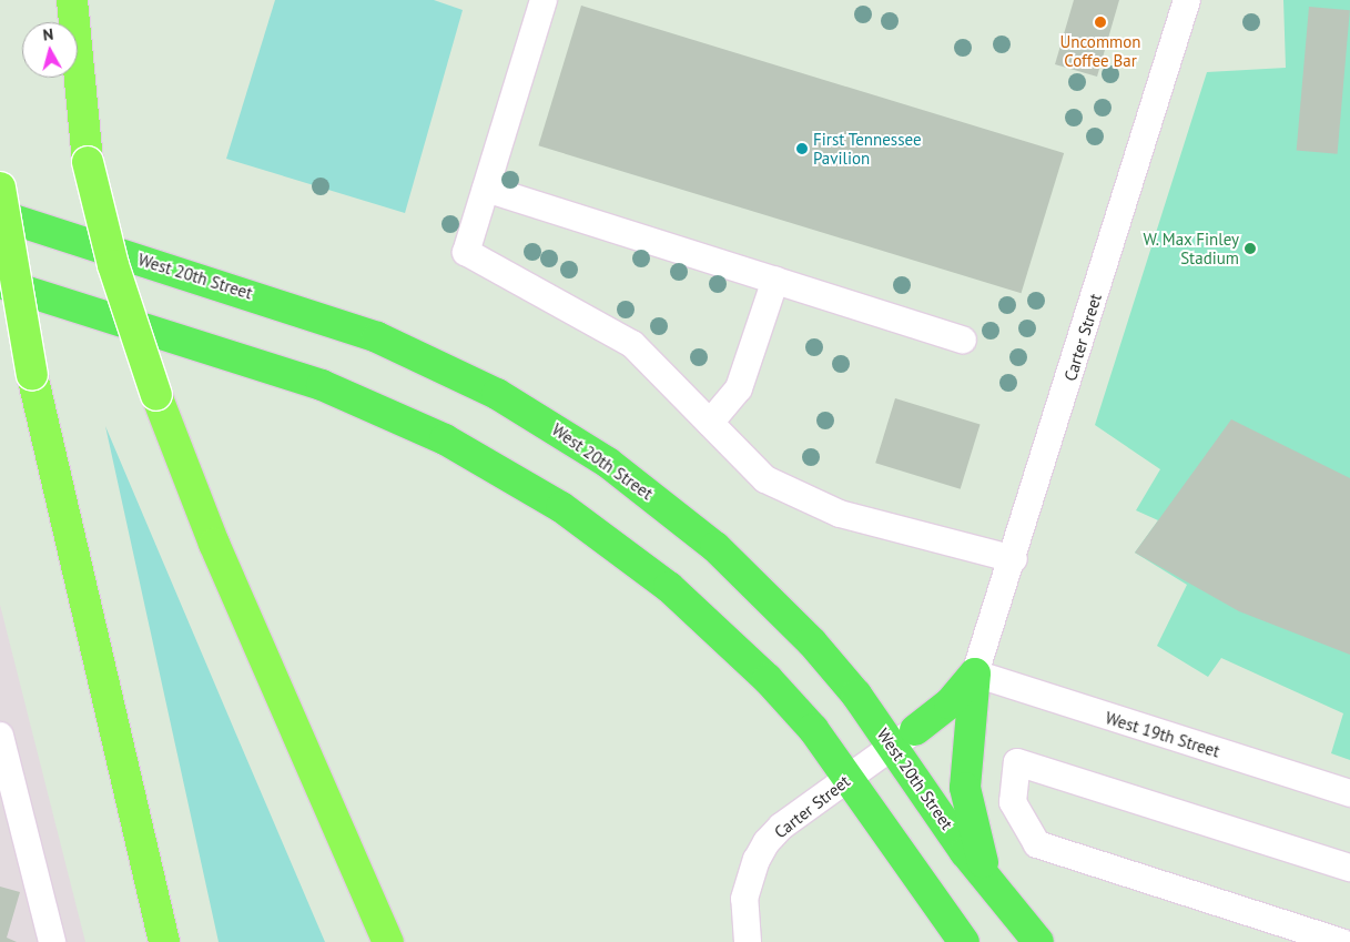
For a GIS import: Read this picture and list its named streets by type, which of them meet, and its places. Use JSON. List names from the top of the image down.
{
  "streets": {
    "main road": ["West 20th Street"],
    "street": ["Carter Street", "West 19th Street"]
  },
  "crossings": [
    ["West 20th Street", "Carter Street"],
    ["Carter Street", "West 19th Street"]
  ],
  "places": ["Uncommon Coffee Bar", "First Tennessee Pavilion", "W. Max Finley Stadium"],
  "north": "top"
}
